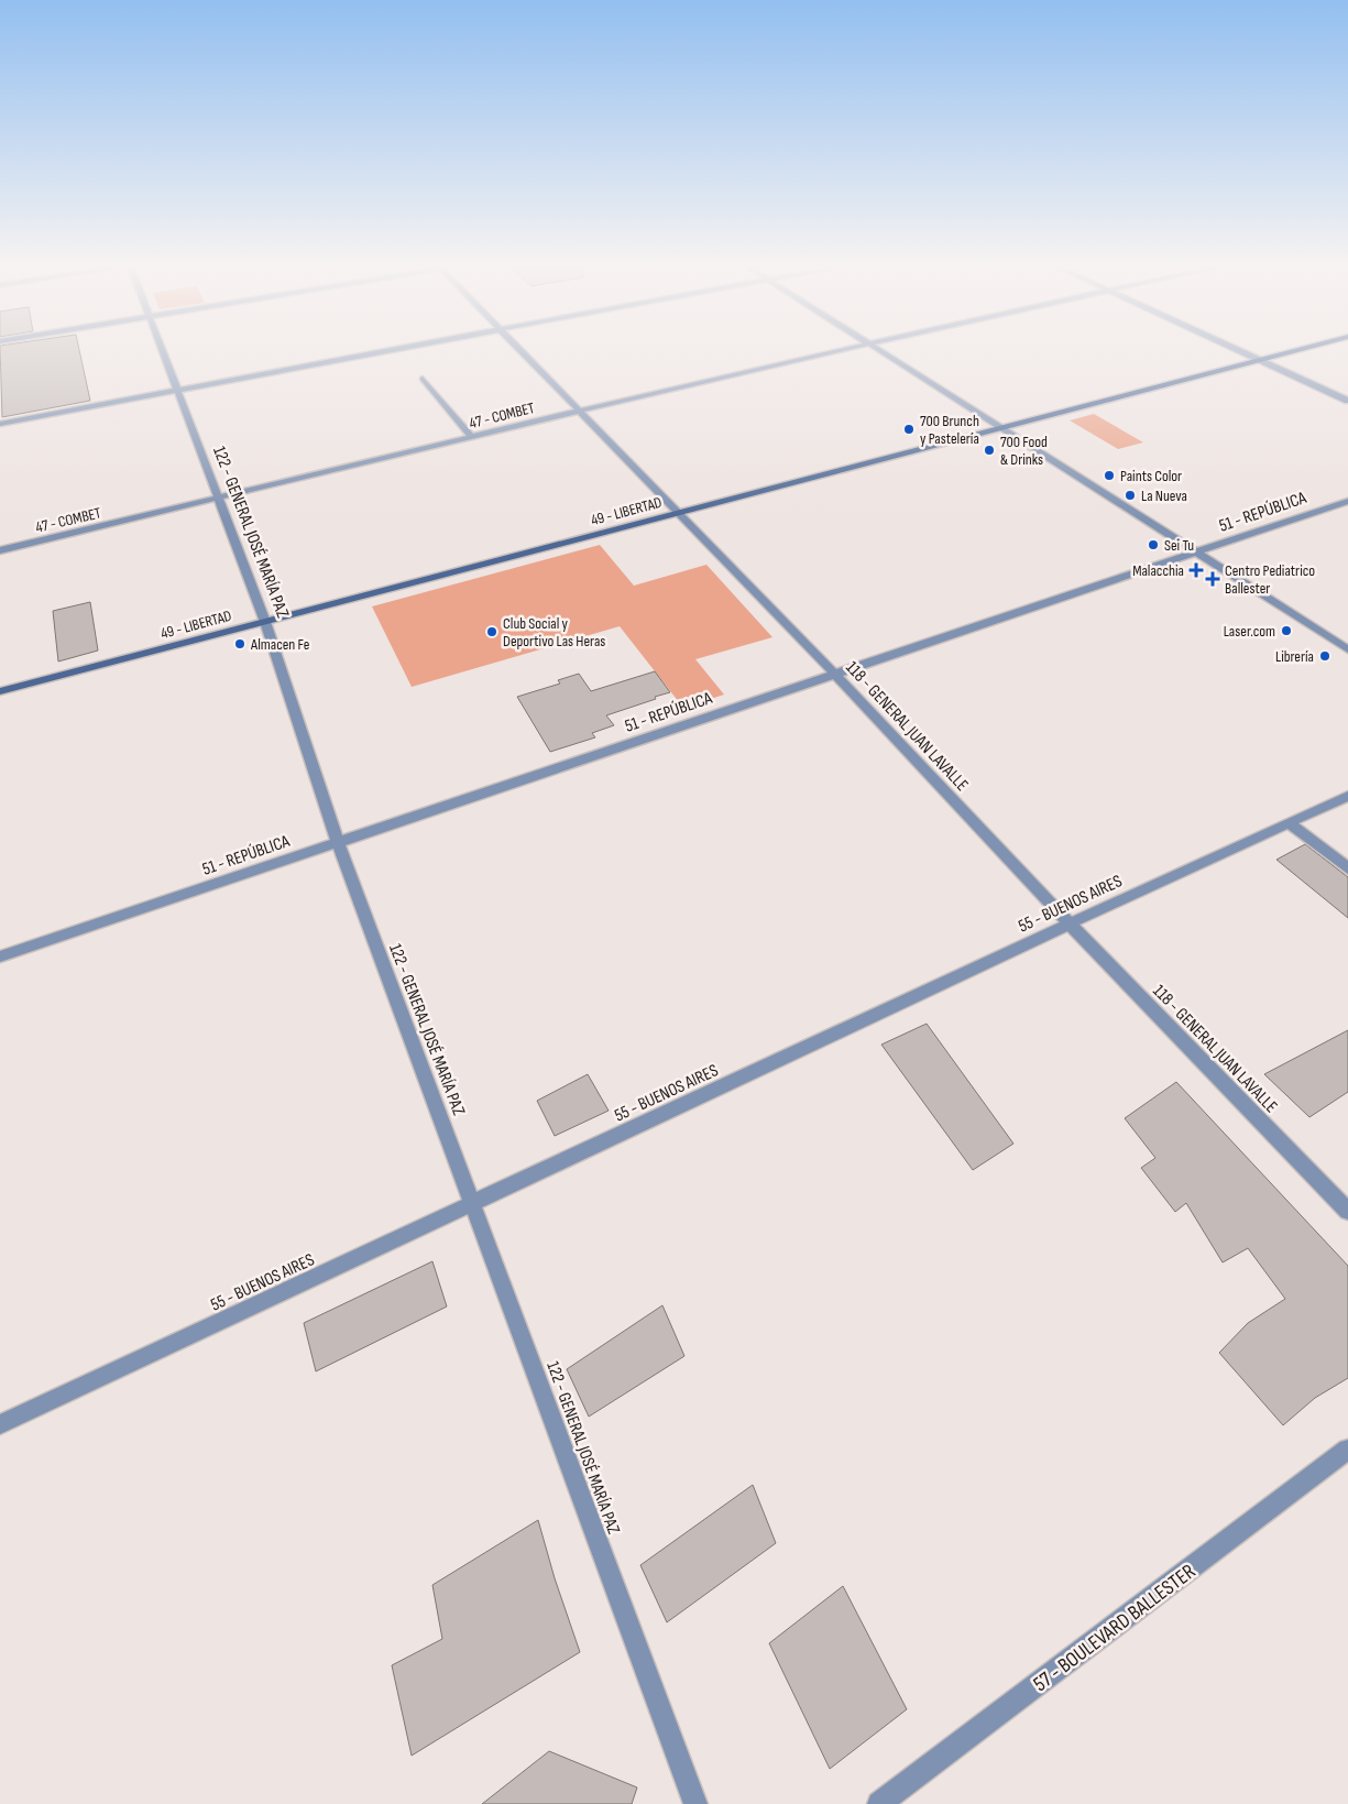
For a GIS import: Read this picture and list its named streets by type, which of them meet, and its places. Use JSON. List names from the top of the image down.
{
  "streets": {
    "street": [
      "47 - COMBET",
      "49 - LIBERTAD",
      "51 - REPÚBLICA",
      "122 - GENERAL JOSÉ MARÍA PAZ",
      "118 - GENERAL JUAN LAVALLE",
      "55 - BUENOS AIRES",
      "57 - BOULEVARD BALLESTER"
    ]
  },
  "crossings": [
    ["47 - COMBET", "122 - GENERAL JOSÉ MARÍA PAZ"],
    ["47 - COMBET", "118 - GENERAL JUAN LAVALLE"],
    ["49 - LIBERTAD", "122 - GENERAL JOSÉ MARÍA PAZ"],
    ["49 - LIBERTAD", "118 - GENERAL JUAN LAVALLE"],
    ["51 - REPÚBLICA", "122 - GENERAL JOSÉ MARÍA PAZ"],
    ["51 - REPÚBLICA", "118 - GENERAL JUAN LAVALLE"],
    ["122 - GENERAL JOSÉ MARÍA PAZ", "55 - BUENOS AIRES"],
    ["118 - GENERAL JUAN LAVALLE", "55 - BUENOS AIRES"]
  ],
  "places": {
    "other": [
      "700 Brunch y Pastelería",
      "700 Food & Drinks",
      "Paints Color",
      "La Nueva",
      "Sei Tu",
      "Laser.com",
      "Club Social y Deportivo Las Heras",
      "Almacen Fe",
      "Librería"
    ],
    "health": ["Malacchia", "Centro Pediatrico Ballester"]
  }
}
